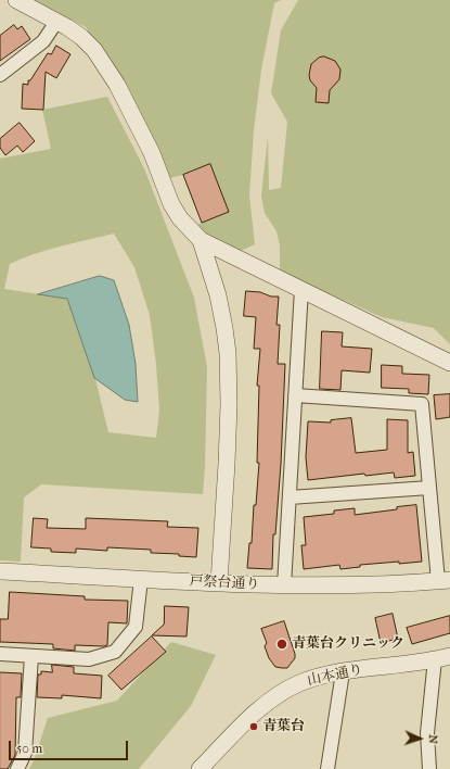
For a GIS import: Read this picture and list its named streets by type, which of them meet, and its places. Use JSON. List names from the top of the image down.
{
  "streets": {
    "street": ["戸祭台通り", "山本通り"]
  },
  "places": ["青葉台クリニック", "青葉台"],
  "scale_bar": "50 m",
  "north": "right"
}
